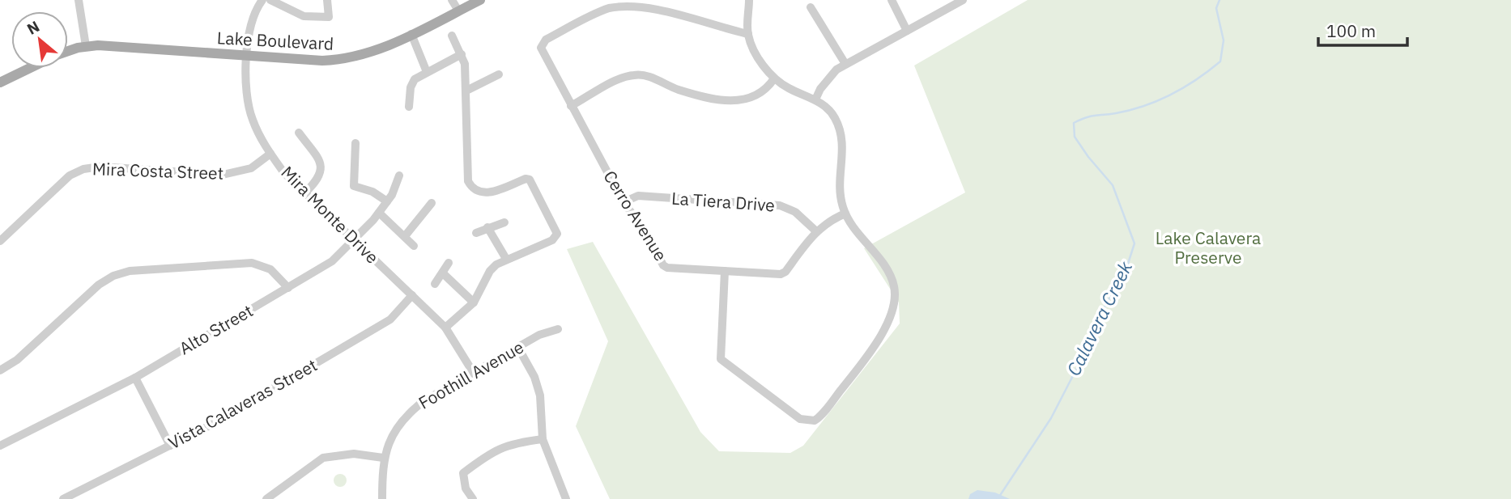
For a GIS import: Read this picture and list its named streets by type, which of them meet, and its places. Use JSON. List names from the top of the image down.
{
  "streets": {
    "main road": ["Lake Boulevard"],
    "street": [
      "Mira Costa Street",
      "La Tiera Drive",
      "Mira Monte Drive",
      "Cerro Avenue",
      "Alto Street",
      "Foothill Avenue",
      "Vista Calaveras Street"
    ]
  },
  "crossings": [
    ["Lake Boulevard", "Mira Monte Drive"],
    ["Mira Costa Street", "Mira Monte Drive"],
    ["La Tiera Drive", "Cerro Avenue"],
    ["Mira Monte Drive", "Alto Street"],
    ["Mira Monte Drive", "Foothill Avenue"],
    ["Mira Monte Drive", "Vista Calaveras Street"]
  ],
  "water": ["Calavera Creek"],
  "parks": ["Lake Calavera Preserve"],
  "scale_bar": "100 m",
  "north": "top left"
}
